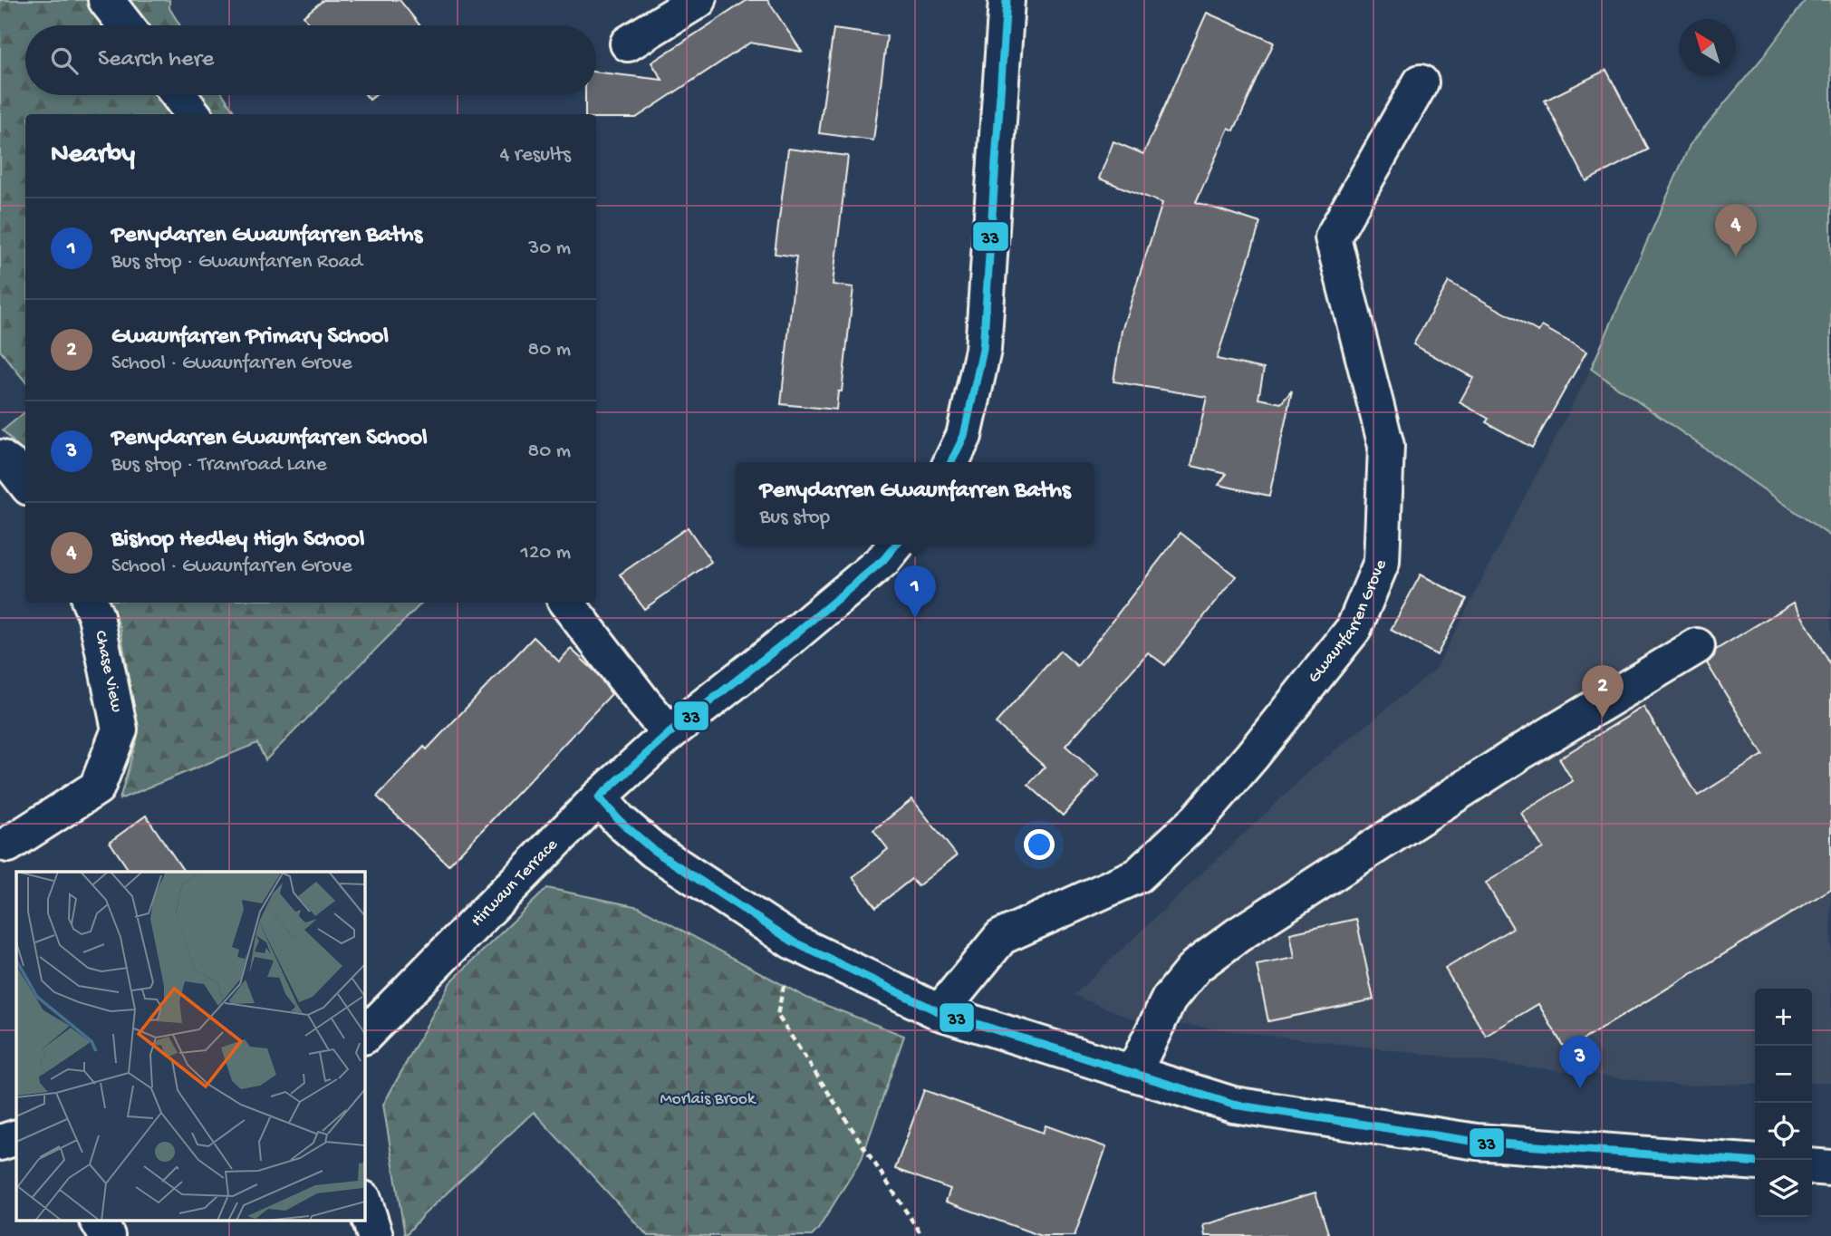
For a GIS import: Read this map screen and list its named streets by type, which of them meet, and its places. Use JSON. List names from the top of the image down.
{
  "streets": {
    "street": ["Gwaunfarren Grove", "Chase View", "Hirwaun Terrace"]
  },
  "parks": ["Morlais Brook"],
  "lines": ["transit line 33"],
  "north": "top left",
  "page": {
    "search": "Search here",
    "heading": ["Nearby", "4 results"],
    "list": [
      {
        "mark": "1",
        "name": "Penydarren Gwaunfarren Baths",
        "note": "Bus stop · Gwaunfarren Road",
        "value": "30 m"
      },
      {
        "mark": "2",
        "name": "Gwaunfarren Primary School",
        "note": "School · Gwaunfarren Grove",
        "value": "80 m"
      },
      {
        "mark": "3",
        "name": "Penydarren Gwaunfarren School",
        "note": "Bus stop · Tramroad Lane",
        "value": "80 m"
      },
      {
        "mark": "4",
        "name": "Bishop Hedley High School",
        "note": "School · Gwaunfarren Grove",
        "value": "120 m"
      }
    ],
    "pins": [
      "4",
      "1",
      "2",
      "3"
    ],
    "popup": ["Penydarren Gwaunfarren Baths", "Bus stop"],
    "map_buttons": ["+", "−"]
  }
}
